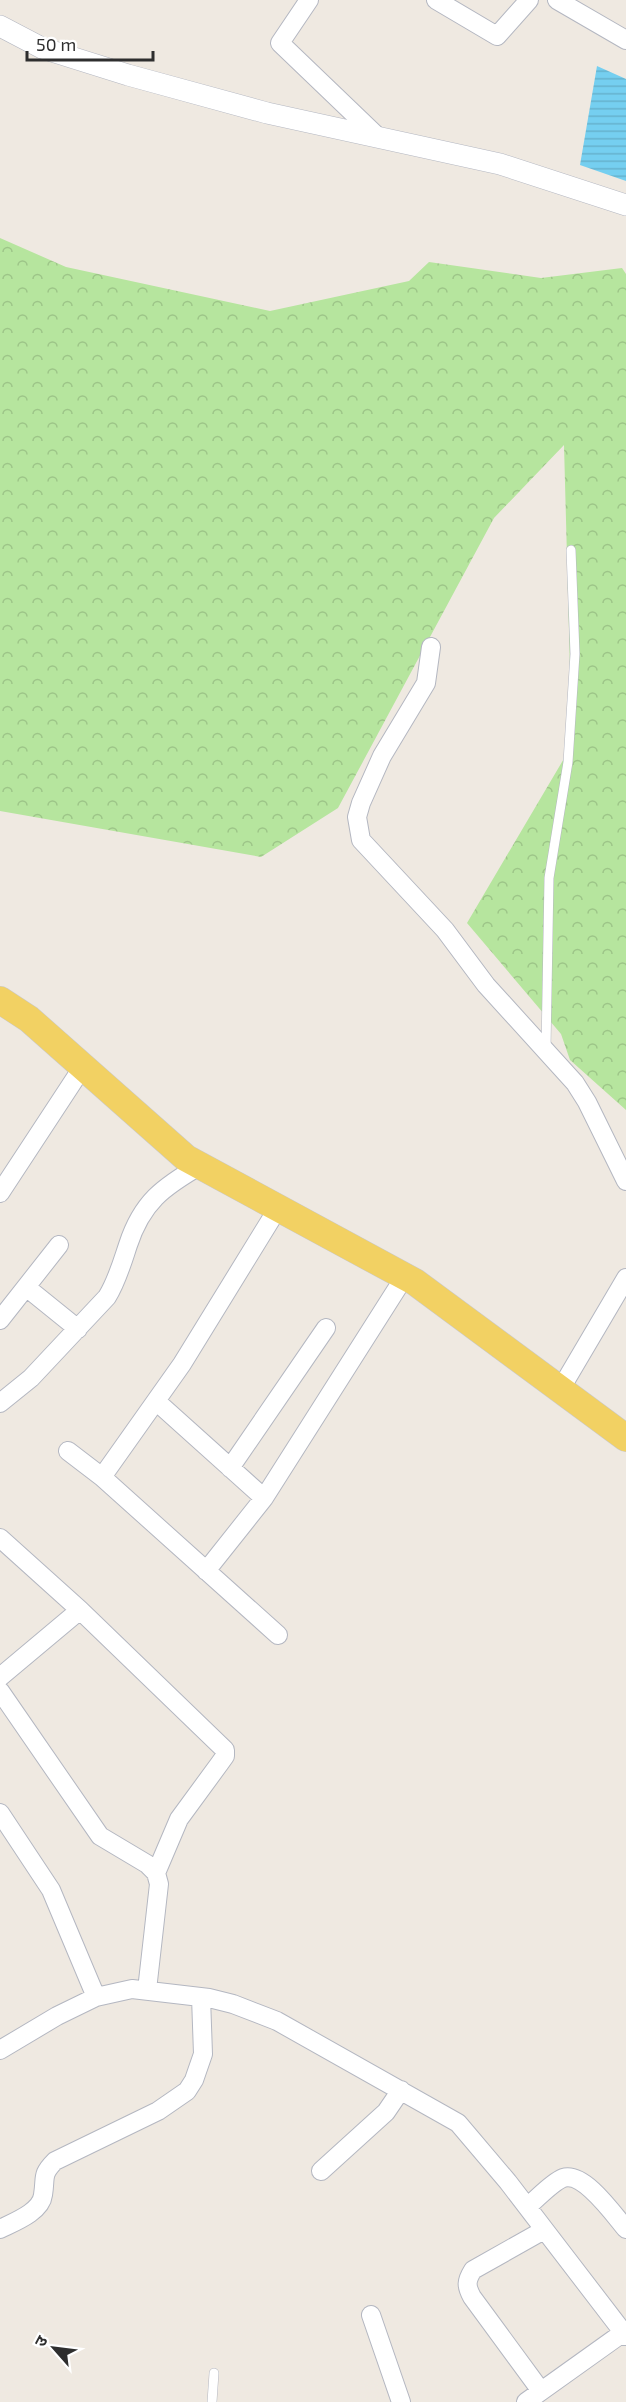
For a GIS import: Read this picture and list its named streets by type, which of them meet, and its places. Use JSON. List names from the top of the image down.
{
  "scale_bar": "50 m",
  "north": "top left"
}
